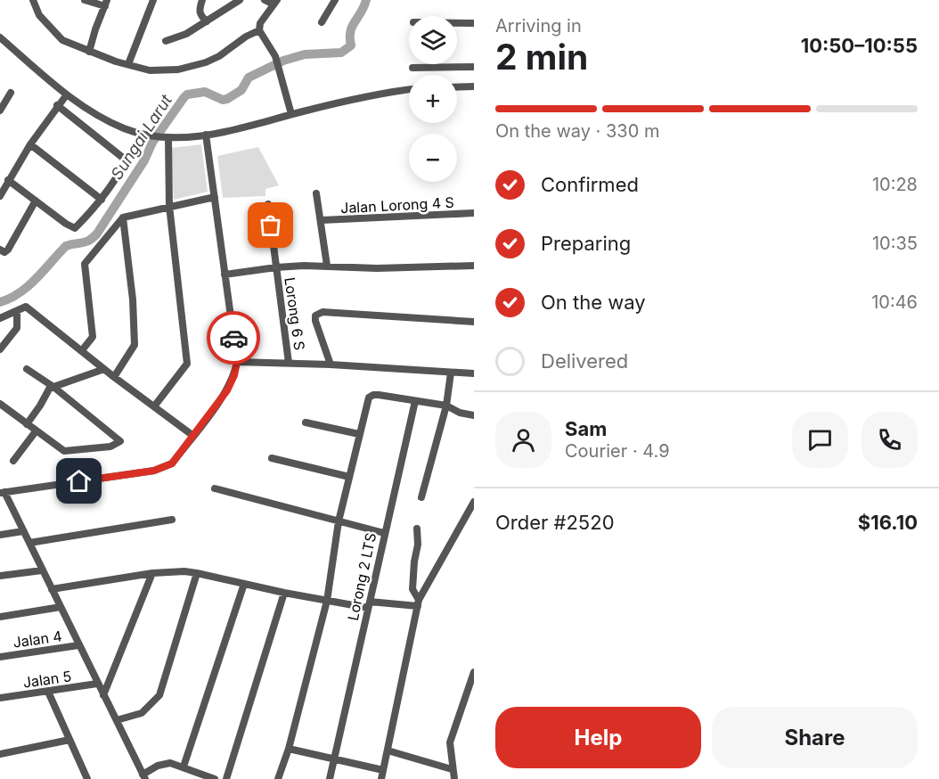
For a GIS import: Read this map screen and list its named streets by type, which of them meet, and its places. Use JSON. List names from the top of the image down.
{
  "streets": {
    "street": [
      "Jalan Lorong 4 S",
      "Lorong 6 S",
      "Lorong 2 LTS",
      "Jalan 4",
      "Jalan 5"
    ]
  },
  "water": ["Sungai Larut"],
  "page": {
    "heading": ["2 min", "Arriving in", "10:50–10:55"],
    "panel": [
      "Sam",
      "Courier · 4.9",
      "Order #2520",
      "$16.10"
    ],
    "map_buttons": ["+", "−"],
    "bar": "On the way · 330 m",
    "list": [
      ["Confirmed", "10:28"],
      ["Preparing", "10:35"],
      ["On the way", "10:46"],
      "Delivered"
    ],
    "buttons": ["Help", "Share"]
  }
}
